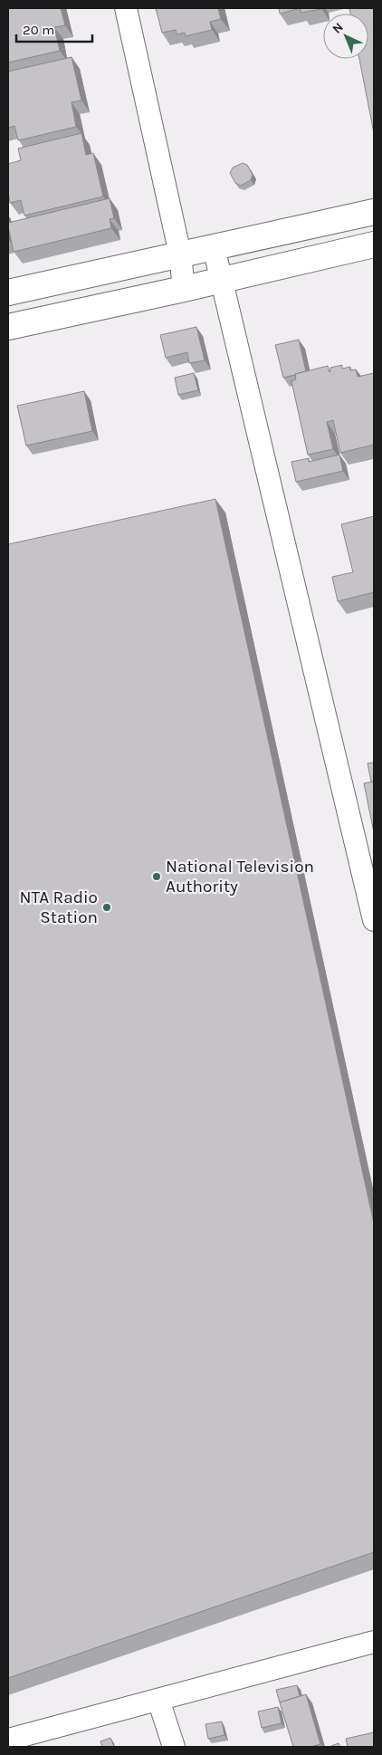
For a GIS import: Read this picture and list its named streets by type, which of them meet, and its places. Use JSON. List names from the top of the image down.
{
  "places": ["National Television Authority", "NTA Radio Station"],
  "scale_bar": "20 m",
  "north": "top left"
}
